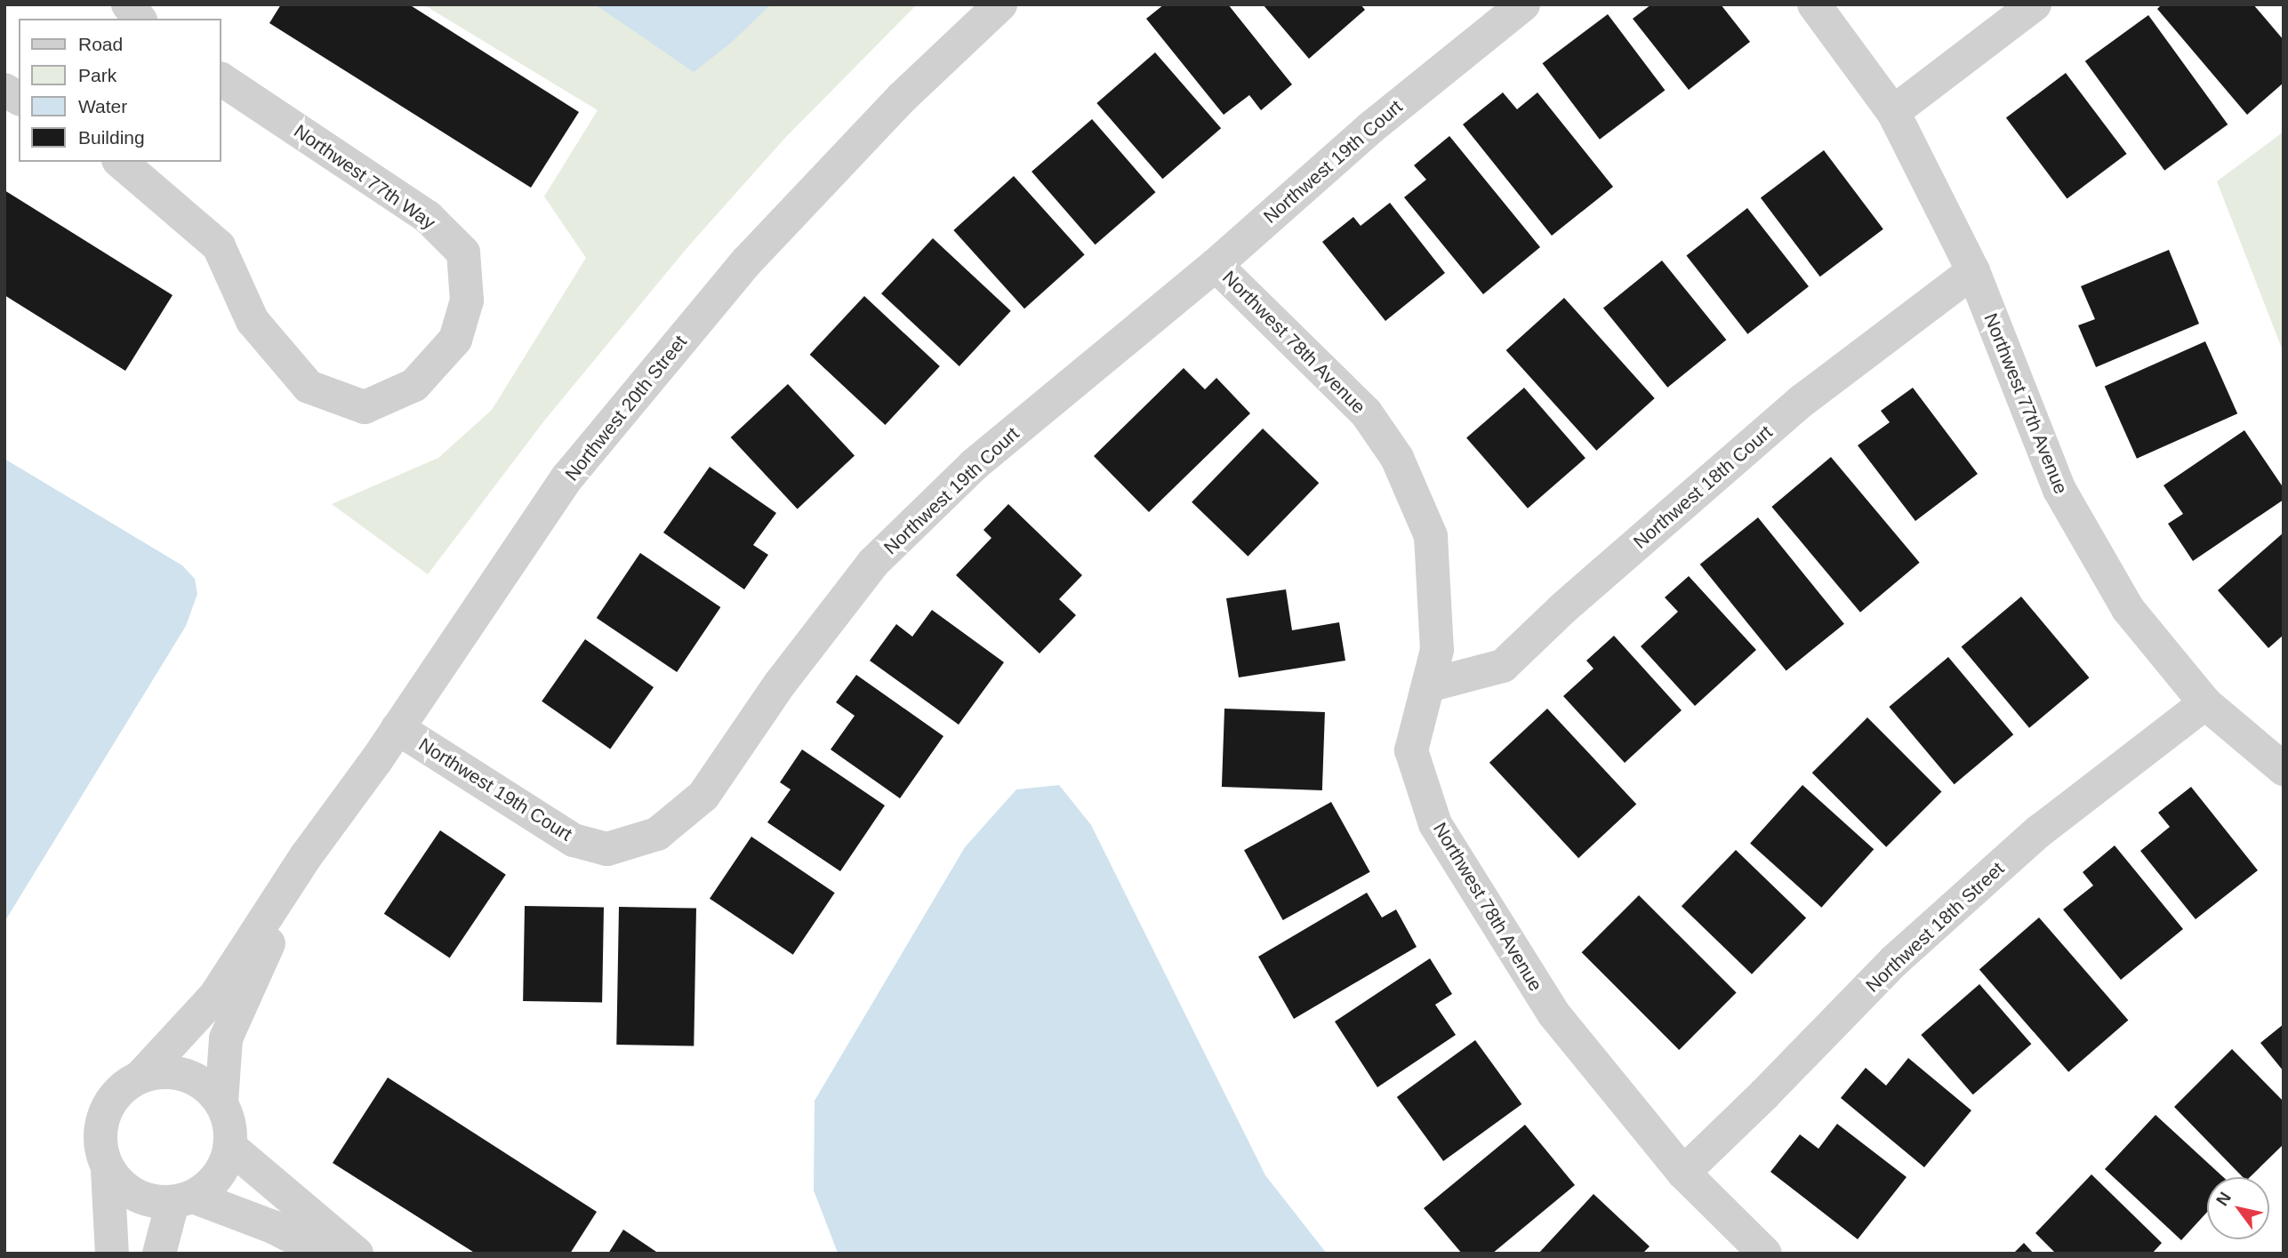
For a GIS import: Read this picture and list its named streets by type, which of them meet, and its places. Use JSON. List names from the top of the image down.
{
  "streets": {
    "street": [
      "Northwest 19th Court",
      "Northwest 77th Way",
      "Northwest 78th Avenue",
      "Northwest 77th Avenue",
      "Northwest 20th Street",
      "Northwest 18th Court",
      "Northwest 18th Street"
    ]
  },
  "crossings": [
    ["Northwest 19th Court", "Northwest 78th Avenue"],
    ["Northwest 19th Court", "Northwest 20th Street"],
    ["Northwest 78th Avenue", "Northwest 18th Court"],
    ["Northwest 78th Avenue", "Northwest 18th Street"],
    ["Northwest 77th Avenue", "Northwest 18th Court"],
    ["Northwest 77th Avenue", "Northwest 18th Street"]
  ],
  "legend": [
    "Road",
    "Park",
    "Water",
    "Building"
  ],
  "north": "top left"
}
